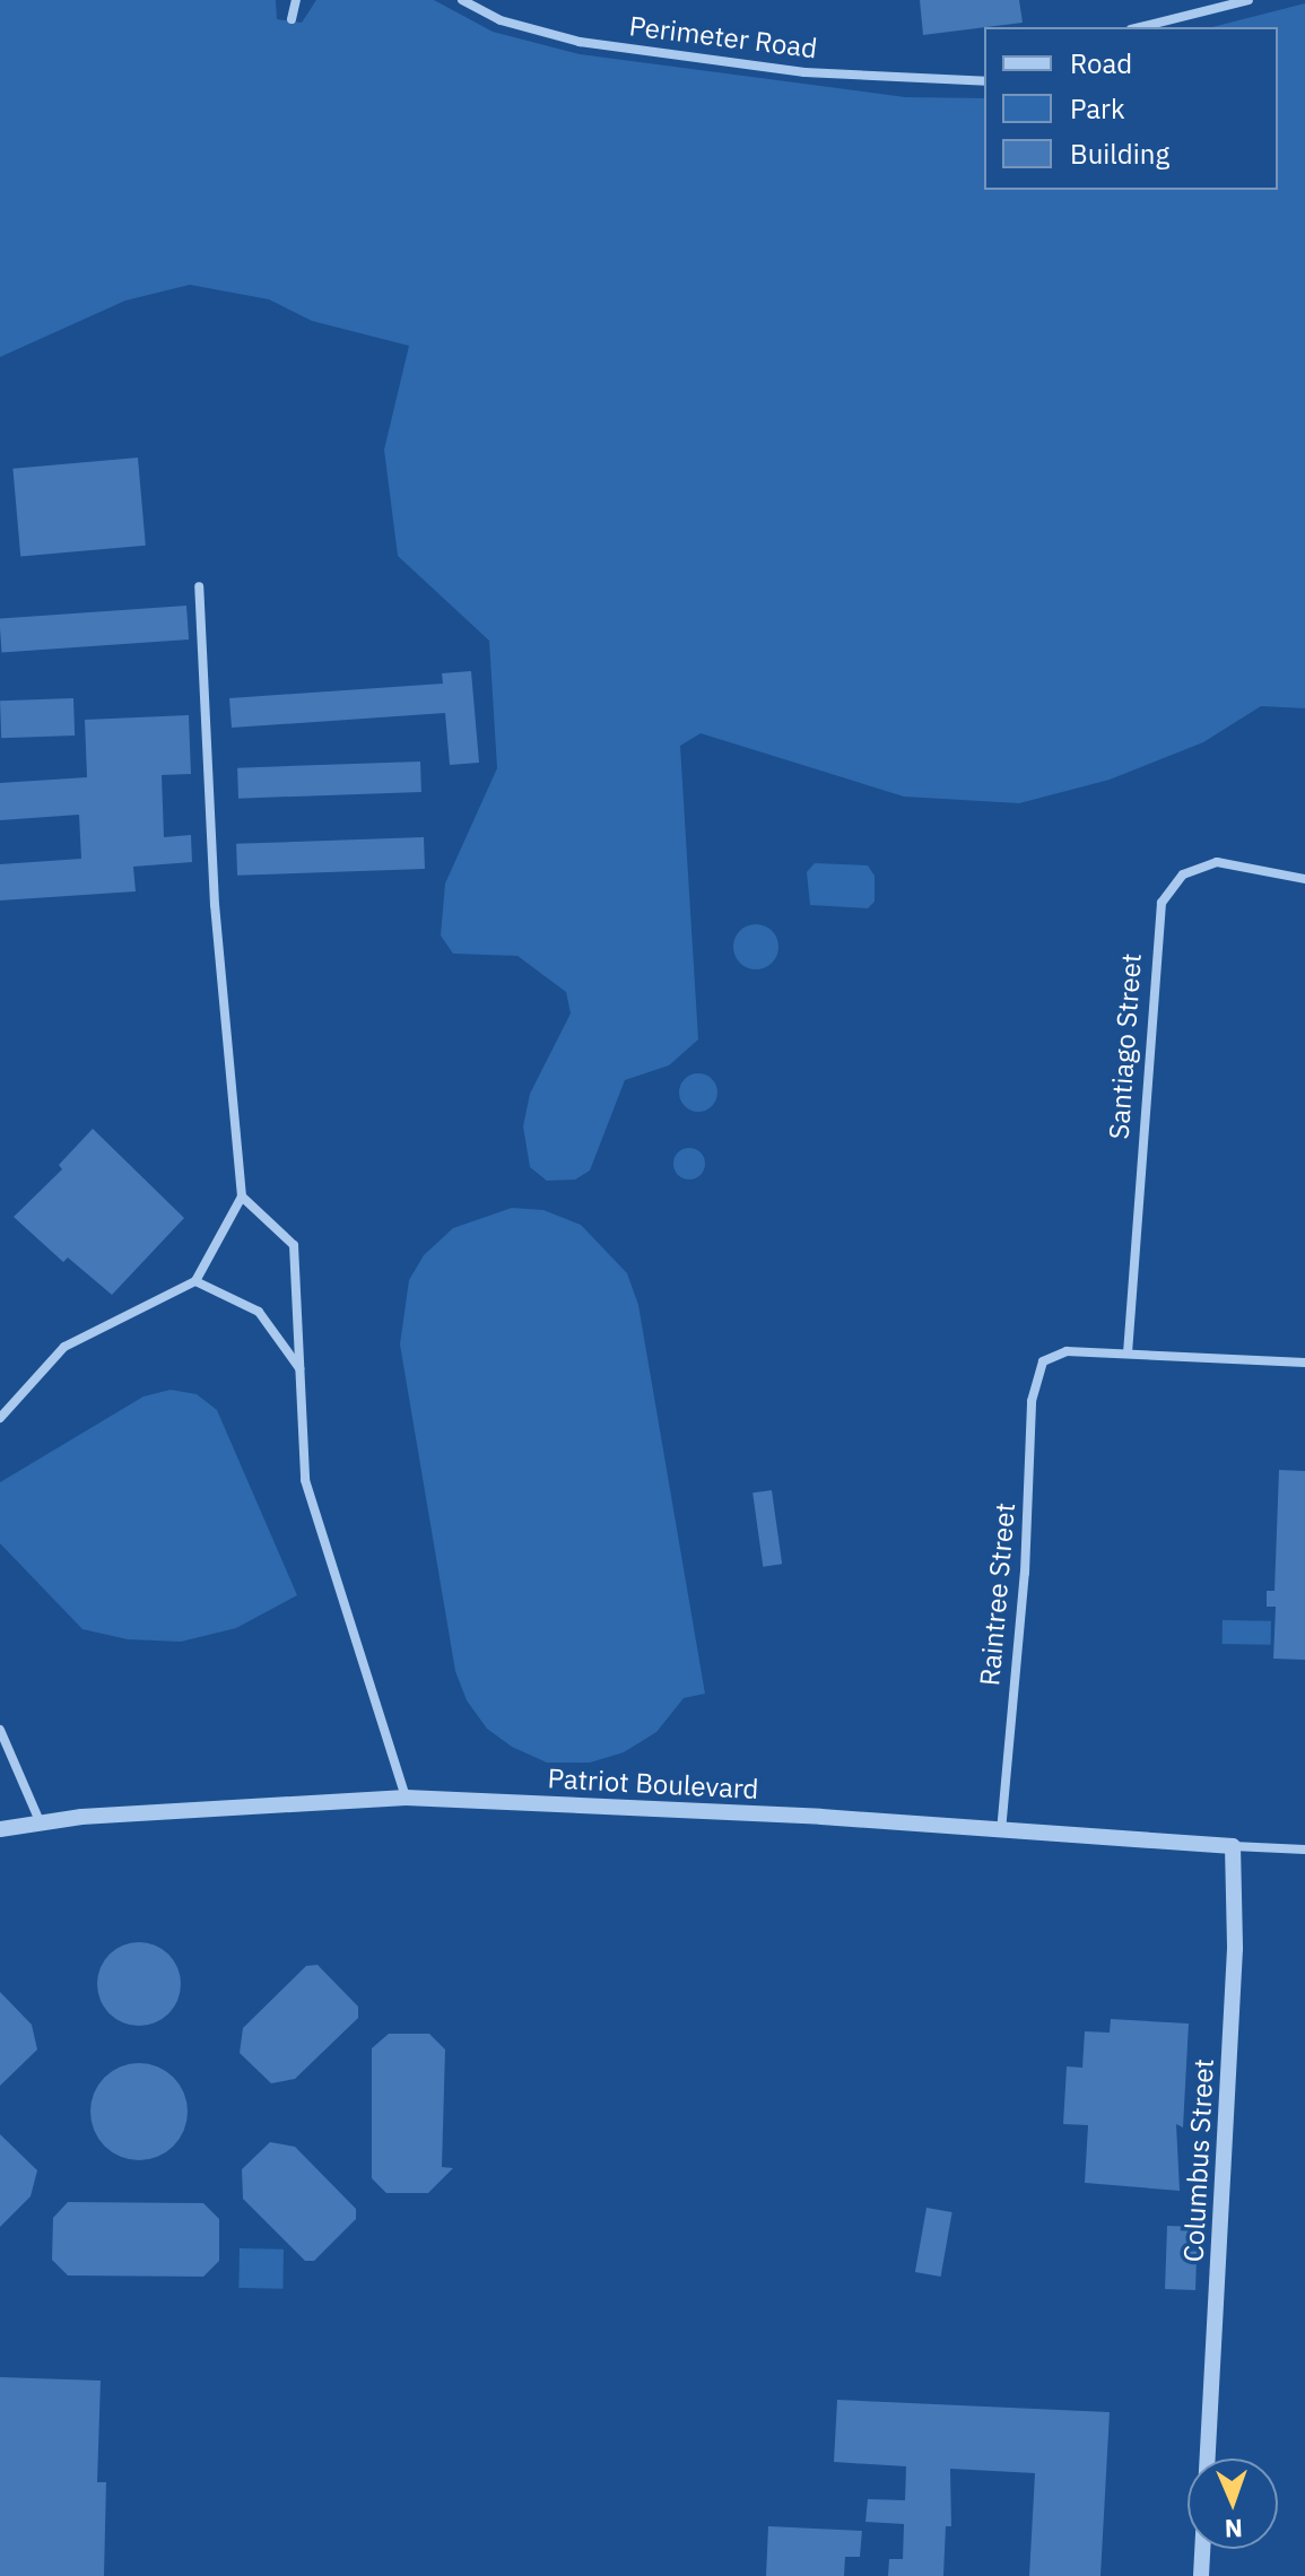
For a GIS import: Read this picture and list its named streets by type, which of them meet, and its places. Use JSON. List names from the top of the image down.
{
  "streets": {
    "street": [
      "Perimeter Road",
      "Santiago Street",
      "Raintree Street",
      "Patriot Boulevard",
      "Columbus Street"
    ]
  },
  "crossings": [
    ["Santiago Street", "Raintree Street"],
    ["Raintree Street", "Patriot Boulevard"],
    ["Patriot Boulevard", "Columbus Street"]
  ],
  "legend": ["Road", "Park", "Building"],
  "north": "bottom"
}
